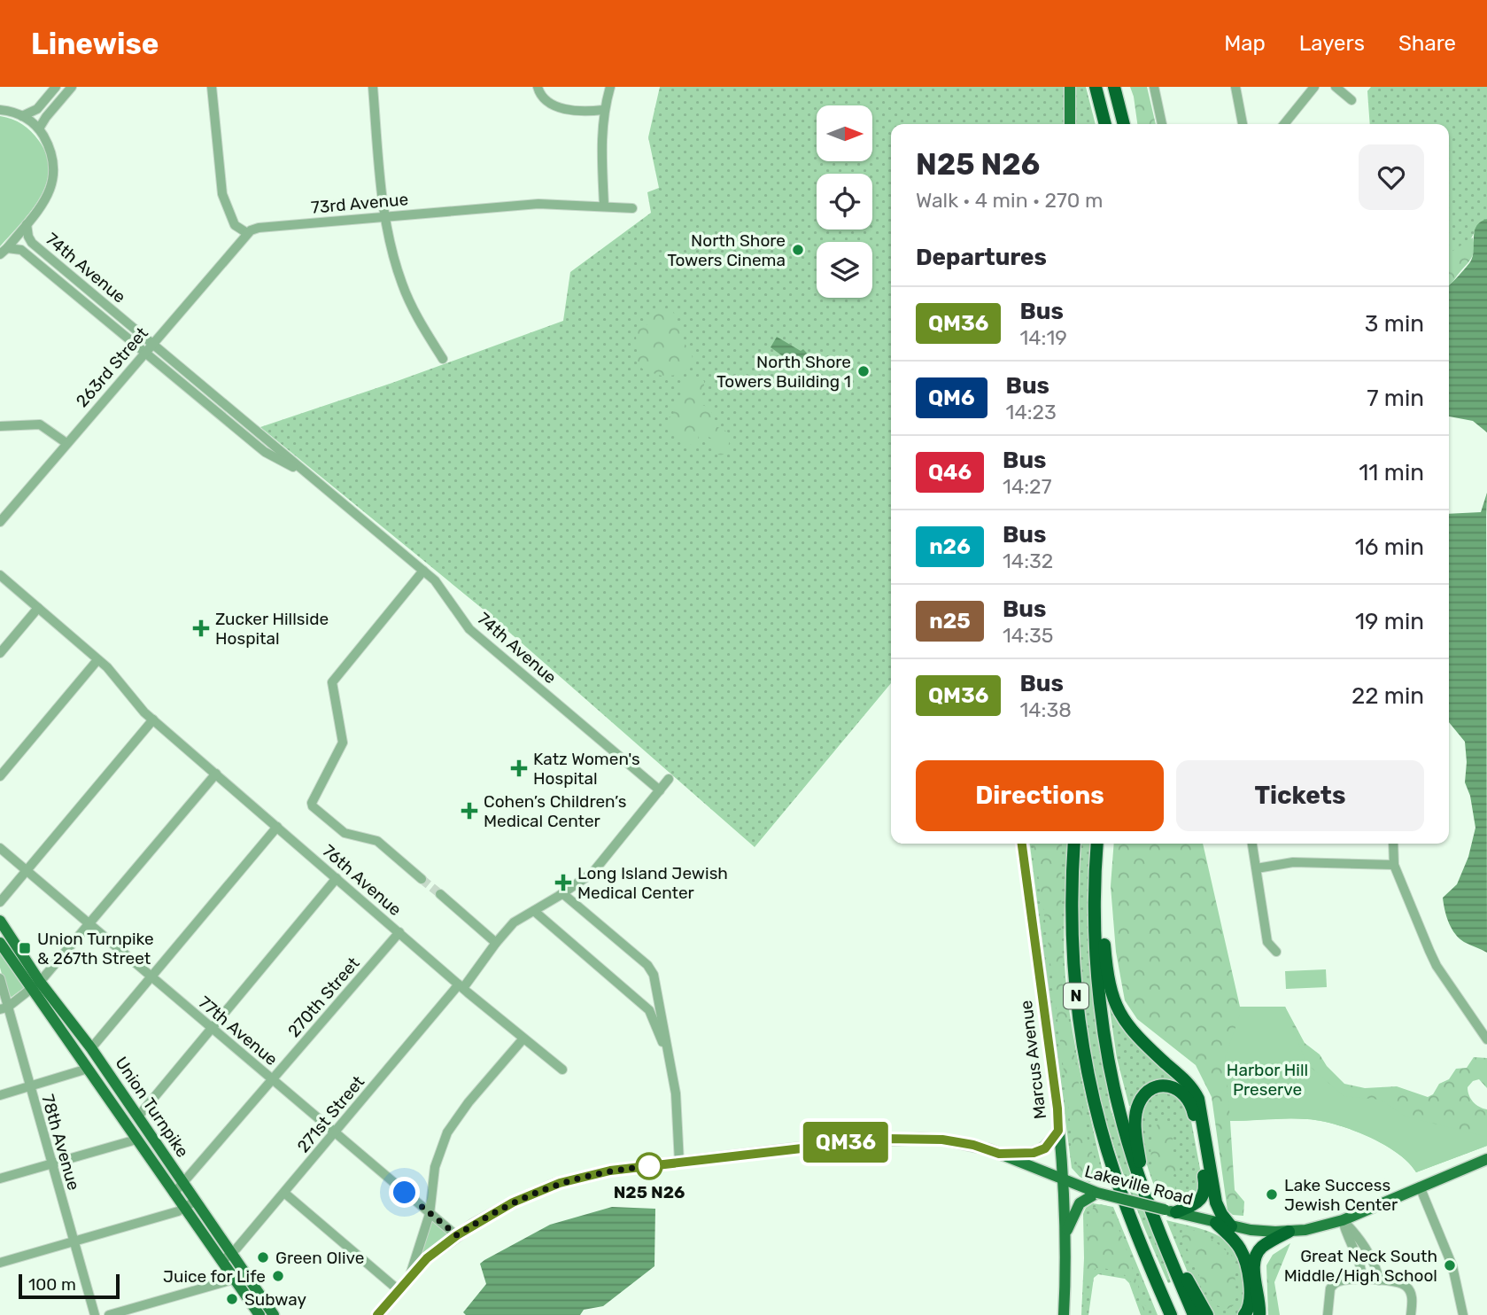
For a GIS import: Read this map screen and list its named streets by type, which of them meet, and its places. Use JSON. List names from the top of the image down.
{
  "streets": {
    "highway": ["N"],
    "main road": ["Marcus Avenue", "Union Turnpike", "Lakeville Road"],
    "street": [
      "73rd Avenue",
      "74th Avenue",
      "263rd Street",
      "76th Avenue",
      "270th Street",
      "77th Avenue",
      "271st Street",
      "78th Avenue"
    ]
  },
  "crossings": [
    ["73rd Avenue", "263rd Street"],
    ["74th Avenue", "263rd Street"],
    ["74th Avenue", "271st Street"],
    ["76th Avenue", "270th Street"],
    ["76th Avenue", "271st Street"],
    ["N", "Lakeville Road"],
    ["270th Street", "77th Avenue"],
    ["270th Street", "Union Turnpike"],
    ["77th Avenue", "271st Street"],
    ["77th Avenue", "Lakeville Road"],
    ["Marcus Avenue", "Lakeville Road"],
    ["Union Turnpike", "271st Street"]
  ],
  "parks": ["Harbor Hill Preserve"],
  "places": {
    "other": [
      "North Shore Towers Cinema",
      "North Shore Towers Building 1",
      "N25 N26",
      "Lake Success Jewish Center",
      "Green Olive",
      "Great Neck South Middle/High School",
      "Juice for Life",
      "Subway"
    ],
    "health": [
      "Zucker Hillside Hospital",
      "Katz Women's Hospital",
      "Cohen’s Children’s Medical Center",
      "Long Island Jewish Medical Center"
    ],
    "transit": ["Union Turnpike & 267th Street"]
  },
  "lines": ["bus line QM36"],
  "scale_bar": "100 m",
  "north": "right",
  "page": {
    "header": "Linewise",
    "nav": ["Map", "Layers", "Share"],
    "on_map": "QM36",
    "heading": [
      ["N25 N26", "Walk · 4 min · 270 m"],
      "Departures"
    ],
    "list": [
      {
        "mark": "QM36",
        "name": "Bus",
        "note": "14:19",
        "value": "3 min"
      },
      {
        "mark": "QM6",
        "name": "Bus",
        "note": "14:23",
        "value": "7 min"
      },
      {
        "mark": "Q46",
        "name": "Bus",
        "note": "14:27",
        "value": "11 min"
      },
      {
        "mark": "n26",
        "name": "Bus",
        "note": "14:32",
        "value": "16 min"
      },
      {
        "mark": "n25",
        "name": "Bus",
        "note": "14:35",
        "value": "19 min"
      },
      {
        "mark": "QM36",
        "name": "Bus",
        "note": "14:38",
        "value": "22 min"
      }
    ],
    "buttons": ["Directions", "Tickets"],
    "scale": "100 m"
  }
}
